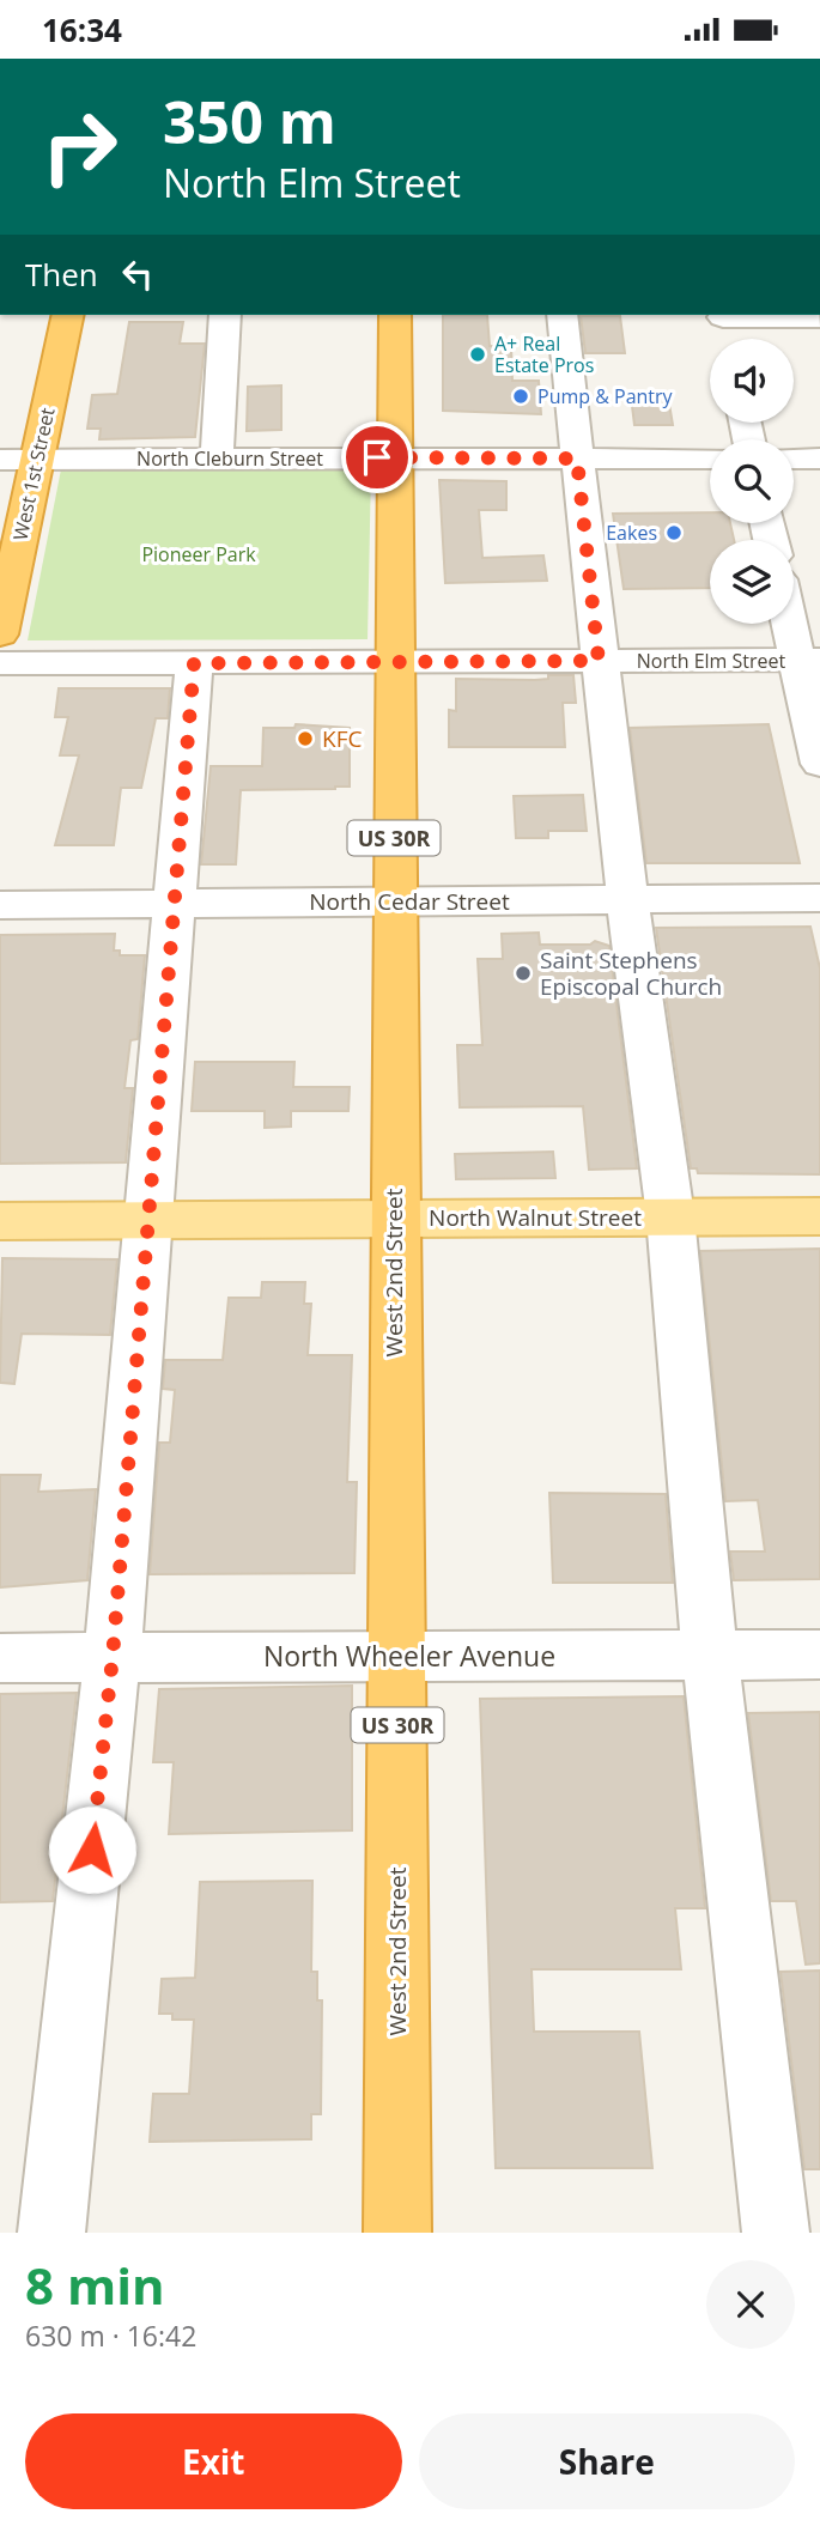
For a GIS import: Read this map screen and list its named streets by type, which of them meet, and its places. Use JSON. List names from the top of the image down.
{
  "streets": {
    "highway": ["West 1st Street", "US 30R", "West 2nd Street"],
    "main road": ["North Walnut Street"],
    "street": [
      "North Cleburn Street",
      "North Elm Street",
      "North Cedar Street",
      "North Wheeler Avenue"
    ]
  },
  "crossings": [
    ["North Cleburn Street", "West 1st Street"],
    ["North Cleburn Street", "West 2nd Street"],
    ["North Elm Street", "West 2nd Street"],
    ["North Cedar Street", "West 2nd Street"],
    ["North Walnut Street", "West 2nd Street"],
    ["West 2nd Street", "North Wheeler Avenue"]
  ],
  "parks": ["Pioneer Park"],
  "places": [
    "A+ Real Estate Pros",
    "Pump & Pantry",
    "Eakes",
    "KFC",
    "Saint Stephens Episcopal Church"
  ],
  "page": {
    "status": "16:34",
    "turn": ["350 m", "North Elm Street"],
    "then": "Then",
    "heading": ["8 min", "630 m · 16:42"],
    "buttons": ["Exit", "Share"]
  }
}
